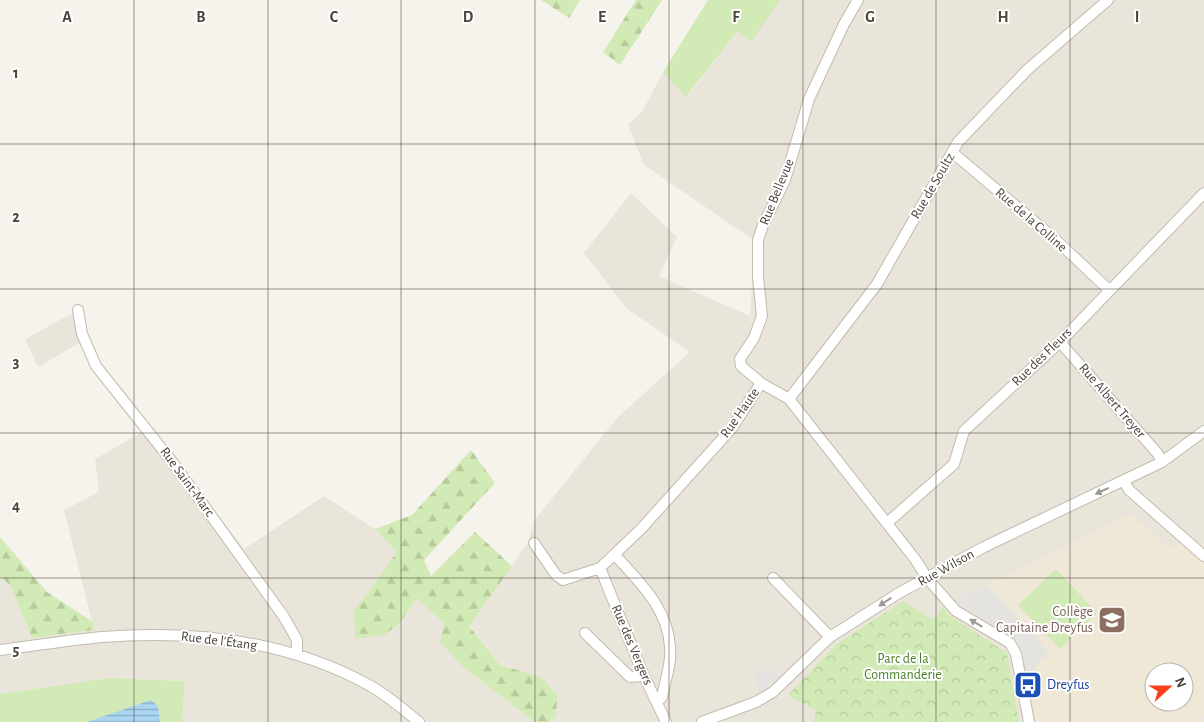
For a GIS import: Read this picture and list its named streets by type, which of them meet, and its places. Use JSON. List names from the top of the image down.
{
  "streets": {
    "street": [
      "Rue de Soultz",
      "Rue Bellevue",
      "Rue de la Colline",
      "Rue des Fleurs",
      "Rue Albert Treyer",
      "Rue Haute",
      "Rue Saint-Marc",
      "Rue Wilson",
      "Rue de l'Étang",
      "Rue des Vergers"
    ]
  },
  "crossings": [
    ["Rue de Soultz", "Rue de la Colline"],
    ["Rue de Soultz", "Rue Haute"],
    ["Rue Bellevue", "Rue Haute"],
    ["Rue de la Colline", "Rue des Fleurs"],
    ["Rue des Fleurs", "Rue Albert Treyer"],
    ["Rue des Fleurs", "Rue Haute"],
    ["Rue Albert Treyer", "Rue Wilson"],
    ["Rue Haute", "Rue Wilson"],
    ["Rue Haute", "Rue des Vergers"],
    ["Rue Saint-Marc", "Rue de l'Étang"]
  ],
  "one_way": ["Rue Wilson"],
  "parks": ["Parc de la Commanderie"],
  "places": {
    "school or university": ["Collège Capitaine Dreyfus"],
    "bus stop": ["Dreyfus"]
  },
  "north": "right",
  "grid": {
    "columns": [
      "A",
      "B",
      "C",
      "D",
      "E",
      "F",
      "G",
      "H",
      "I"
    ],
    "rows": [
      "1",
      "2",
      "3",
      "4",
      "5"
    ]
  }
}
